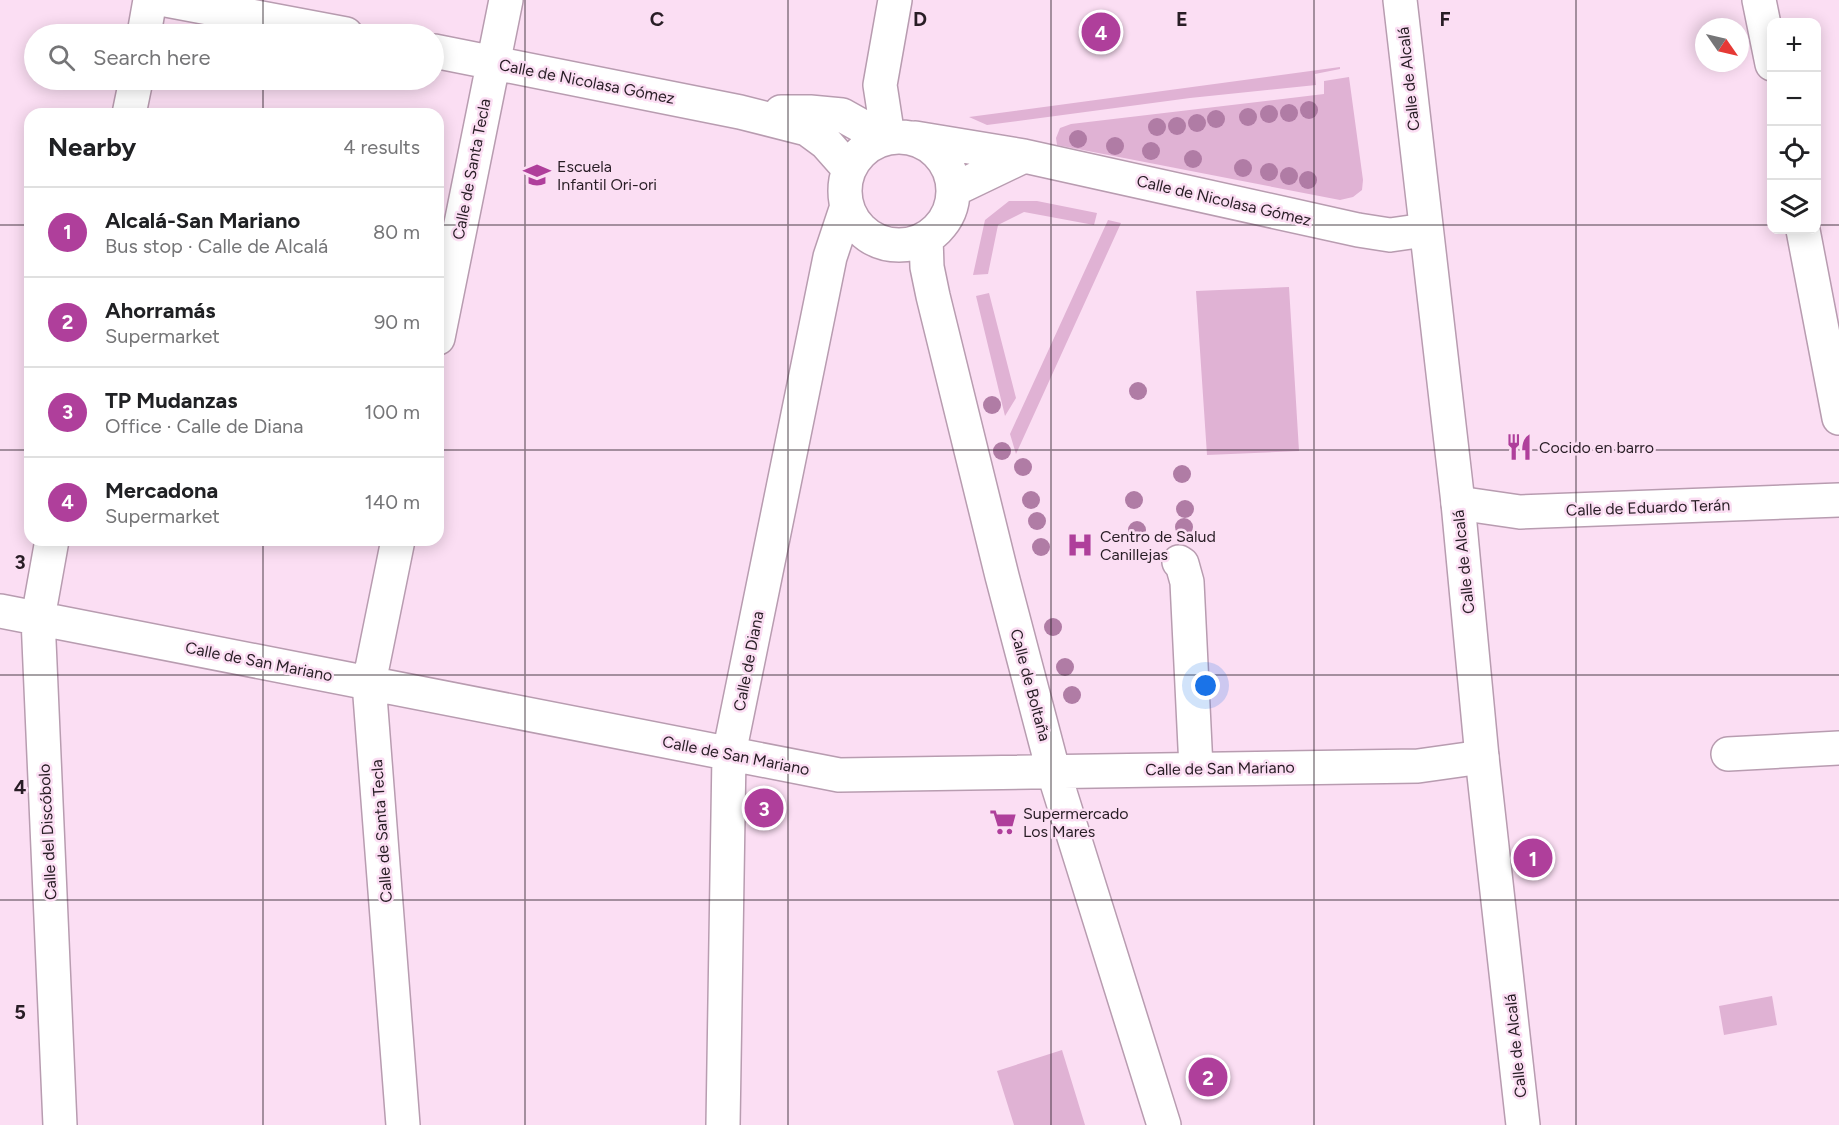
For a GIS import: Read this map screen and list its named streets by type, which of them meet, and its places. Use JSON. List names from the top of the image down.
{
  "streets": {
    "street": [
      "Calle de Alcalá",
      "Calle de Nicolasa Gómez",
      "Calle de Santa Tecla",
      "Calle de Eduardo Terán",
      "Calle de San Mariano",
      "Calle de Diana",
      "Calle de Boltaña",
      "Calle del Discóbolo"
    ]
  },
  "crossings": [
    ["Calle de Alcalá", "Calle de Nicolasa Gómez"],
    ["Calle de Alcalá", "Calle de Eduardo Terán"],
    ["Calle de Alcalá", "Calle de San Mariano"],
    ["Calle de Nicolasa Gómez", "Calle de Santa Tecla"],
    ["Calle de Nicolasa Gómez", "Calle de Diana"],
    ["Calle de Nicolasa Gómez", "Calle de Boltaña"],
    ["Calle de Santa Tecla", "Calle de San Mariano"],
    ["Calle de San Mariano", "Calle de Diana"],
    ["Calle de San Mariano", "Calle de Boltaña"],
    ["Calle de San Mariano", "Calle del Discóbolo"],
    ["Calle de Diana", "Calle de Boltaña"]
  ],
  "places": {
    "school or university": ["Escuela Infantil Ori-ori"],
    "restaurant": ["Cocido en barro"],
    "hospital": ["Centro de Salud Canillejas"],
    "supermarket": ["Supermercado Los Mares"]
  },
  "north": "bottom right",
  "page": {
    "pins": [
      "4",
      "3",
      "1",
      "2"
    ],
    "map_buttons": ["+", "−"],
    "search": "Search here",
    "heading": ["Nearby", "4 results"],
    "list": [
      {
        "mark": "1",
        "name": "Alcalá-San Mariano",
        "note": "Bus stop · Calle de Alcalá",
        "value": "80 m"
      },
      {
        "mark": "2",
        "name": "Ahorramás",
        "note": "Supermarket",
        "value": "90 m"
      },
      {
        "mark": "3",
        "name": "TP Mudanzas",
        "note": "Office · Calle de Diana",
        "value": "100 m"
      },
      {
        "mark": "4",
        "name": "Mercadona",
        "note": "Supermarket",
        "value": "140 m"
      }
    ]
  },
  "grid": {
    "columns": [
      "C",
      "D",
      "E",
      "F"
    ],
    "rows": ["3", "4", "5"]
  }
}
